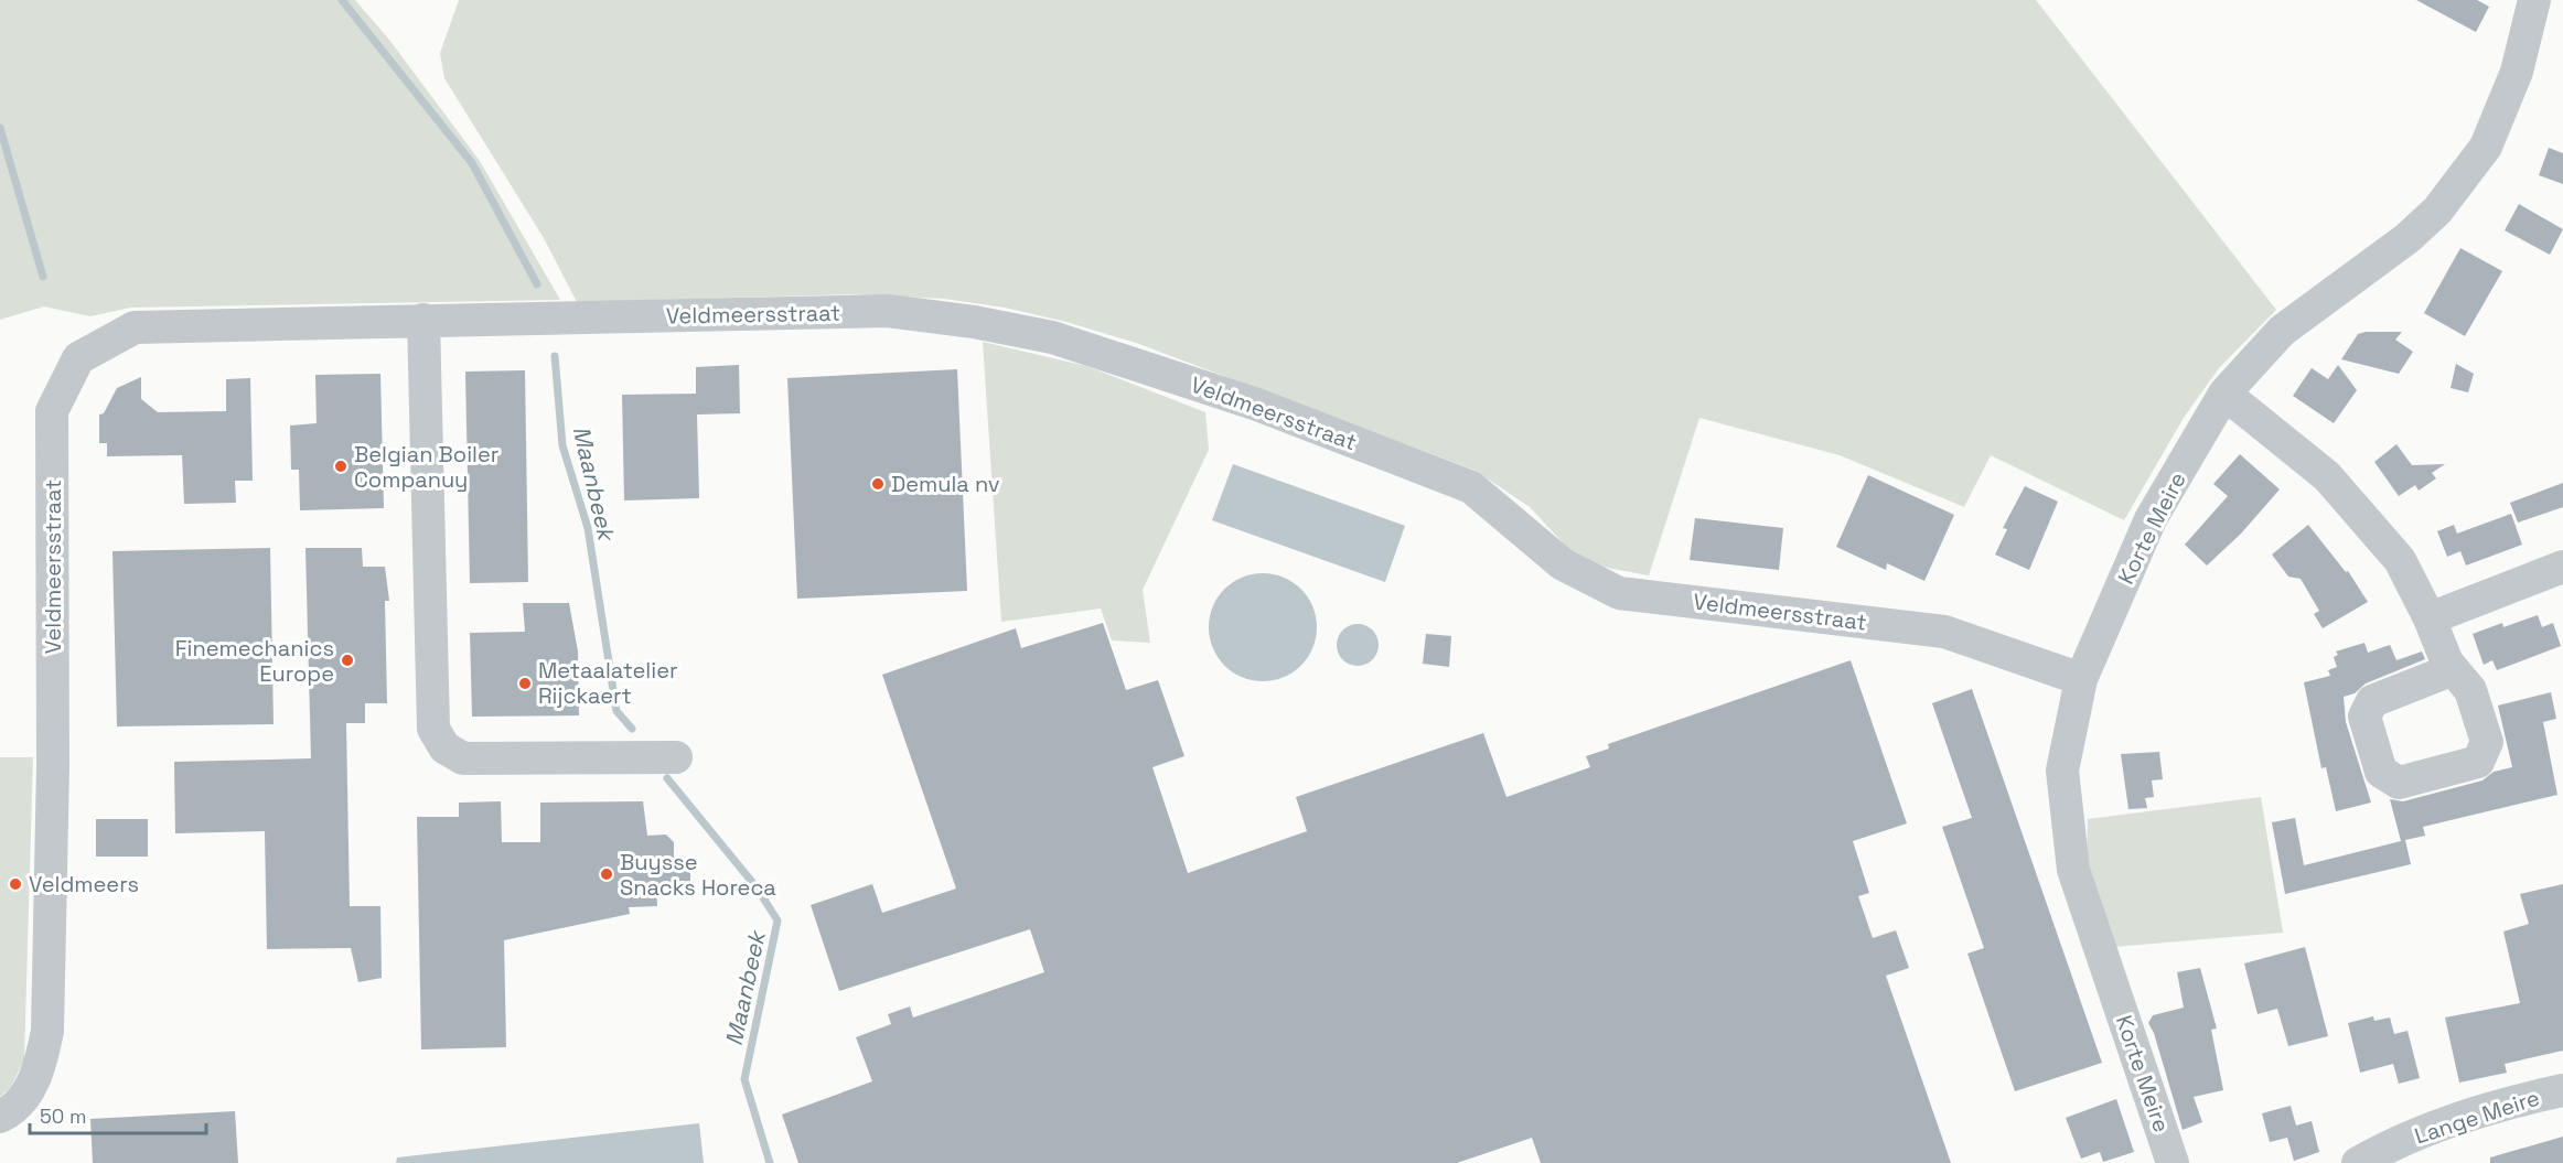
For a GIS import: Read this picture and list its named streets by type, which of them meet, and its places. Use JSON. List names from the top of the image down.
{
  "streets": {
    "street": ["Veldmeersstraat", "Korte Meire", "Lange Meire"]
  },
  "crossings": [
    ["Veldmeersstraat", "Korte Meire"]
  ],
  "water": ["Maanbeek"],
  "places": [
    "Belgian Boiler Companuy",
    "Demula nv",
    "Finemechanics Europe",
    "Metaalatelier Rijckaert",
    "Buysse Snacks Horeca",
    "Veldmeers"
  ],
  "scale_bar": "50 m"
}
